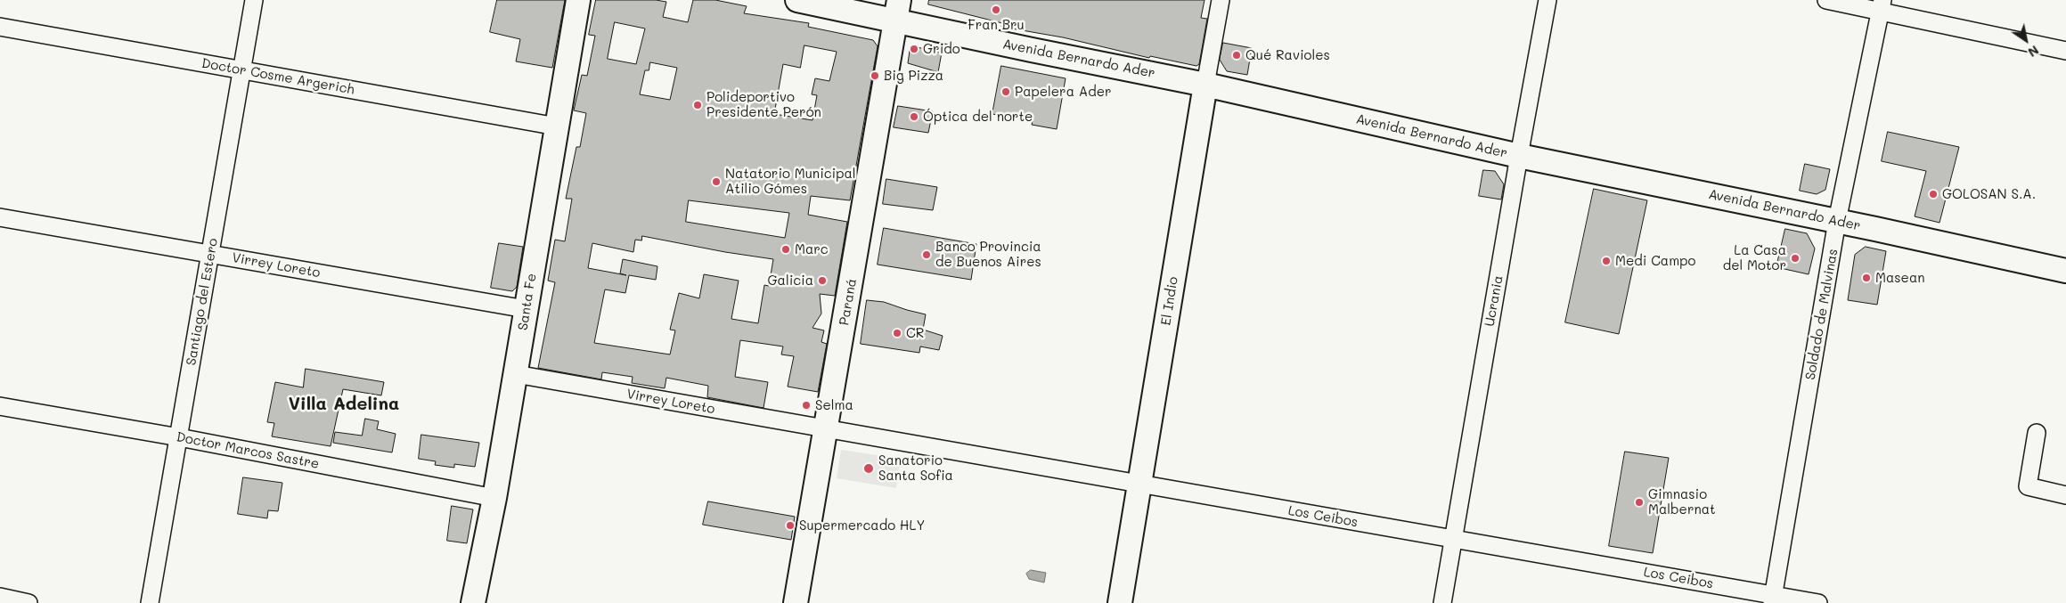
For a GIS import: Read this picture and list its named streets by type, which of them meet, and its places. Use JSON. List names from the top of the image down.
{
  "streets": {
    "street": [
      "Avenida Bernardo Ader",
      "Doctor Cosme Argerich",
      "Virrey Loreto",
      "El Indio",
      "Ucrania",
      "Santiago del Estero",
      "Santa Fe",
      "Paraná",
      "Soldado de Malvinas",
      "Doctor Marcos Sastre",
      "Los Ceibos"
    ]
  },
  "crossings": [
    ["Avenida Bernardo Ader", "El Indio"],
    ["Avenida Bernardo Ader", "Ucrania"],
    ["Avenida Bernardo Ader", "Paraná"],
    ["Avenida Bernardo Ader", "Soldado de Malvinas"],
    ["Doctor Cosme Argerich", "Santiago del Estero"],
    ["Doctor Cosme Argerich", "Santa Fe"],
    ["Virrey Loreto", "Santiago del Estero"],
    ["Virrey Loreto", "Santa Fe"],
    ["Virrey Loreto", "Paraná"],
    ["Virrey Loreto", "Los Ceibos"],
    ["El Indio", "Los Ceibos"],
    ["Ucrania", "Los Ceibos"],
    ["Santiago del Estero", "Doctor Marcos Sastre"],
    ["Santa Fe", "Doctor Marcos Sastre"],
    ["Paraná", "Los Ceibos"],
    ["Soldado de Malvinas", "Los Ceibos"]
  ],
  "districts": ["Villa Adelina"],
  "places": [
    "Fran Bru",
    "Grido",
    "Qué Ravioles",
    "Big Pizza",
    "Papelera Ader",
    "Polideportivo Presidente Perón",
    "Óptica del norte",
    "Natatorio Municipal Atilio Gómes",
    "GOLOSAN S.A.",
    "Marc",
    "Banco Provincia de Buenos Aires",
    "La Casa del Motor",
    "Medi Campo",
    "Masean",
    "Galicia",
    "CR",
    "Selma",
    "Sanatorio Santa Sofia",
    "Gimnasio Malbernat",
    "Supermercado HLY"
  ],
  "north": "bottom right"
}
